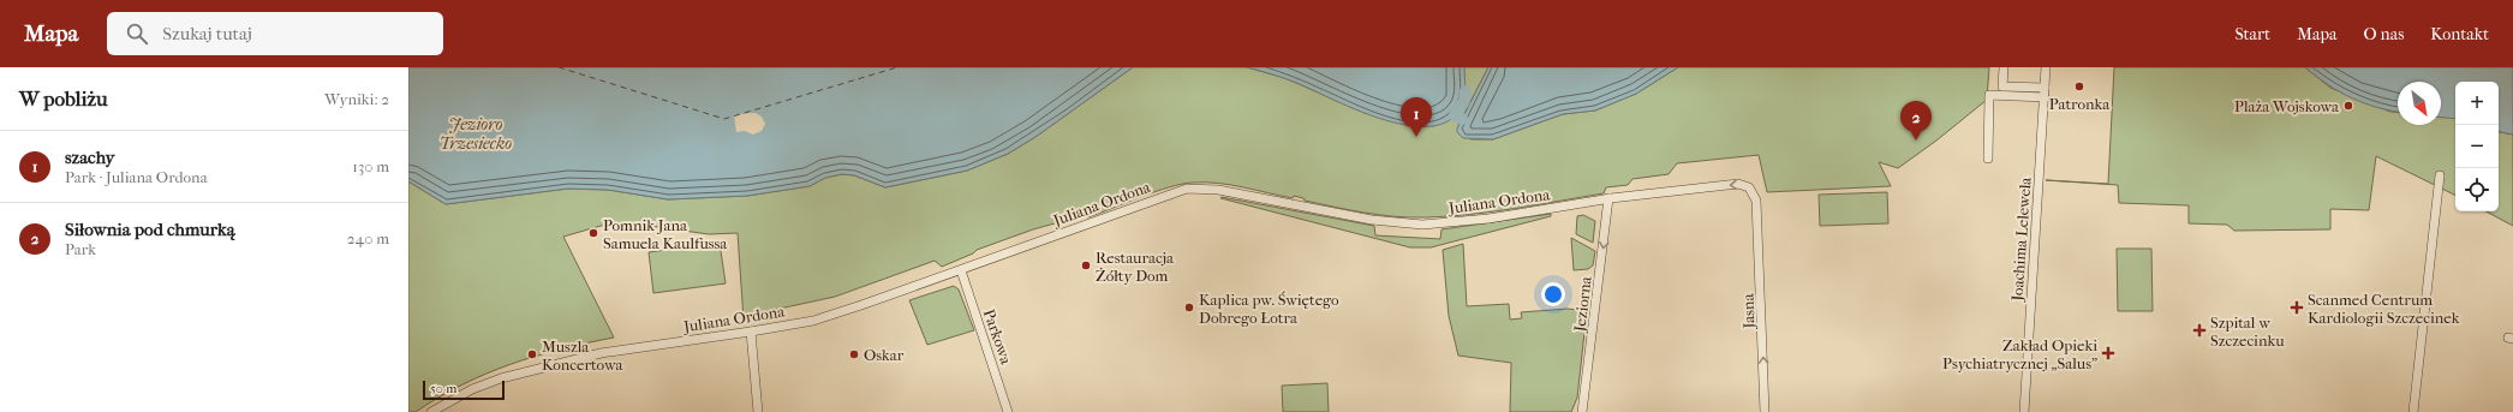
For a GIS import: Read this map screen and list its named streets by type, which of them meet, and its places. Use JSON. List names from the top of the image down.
{
  "streets": {
    "street": [
      "Juliana Ordona",
      "Joachima Lelewela",
      "Jeziorna",
      "Jasna",
      "Parkowa"
    ]
  },
  "crossings": [
    ["Juliana Ordona", "Jeziorna"],
    ["Juliana Ordona", "Jasna"],
    ["Juliana Ordona", "Parkowa"]
  ],
  "one_way": ["Jeziorna", "Jasna"],
  "water": ["Jezioro Trzesiecko"],
  "places": {
    "other": [
      "Patronka",
      "Plaża Wojskowa",
      "Pomnik Jana Samuela Kaulfussa",
      "Restauracja Żółty Dom",
      "Kaplica pw. Świętego Dobrego Łotra",
      "Muszla Koncertowa",
      "Oskar"
    ],
    "health": ["Scanmed Centrum Kardiologii Szczecinek", "Szpital w Szczecinku", "Zakład Opieki Psychiatrycznej „Salus”"]
  },
  "scale_bar": "50 m",
  "north": "bottom right",
  "page": {
    "header": "Mapa",
    "search": "Szukaj tutaj",
    "nav": [
      "Start",
      "Mapa",
      "O nas",
      "Kontakt"
    ],
    "heading": ["W pobliżu", "Wyniki: 2"],
    "map_buttons": ["+", "−"],
    "pins": ["1", "2"],
    "list": [
      {
        "mark": "1",
        "name": "szachy",
        "note": "Park · Juliana Ordona",
        "value": "130 m"
      },
      {
        "mark": "2",
        "name": "Siłownia pod chmurką",
        "note": "Park",
        "value": "240 m"
      }
    ],
    "scale": "50 m"
  }
}
